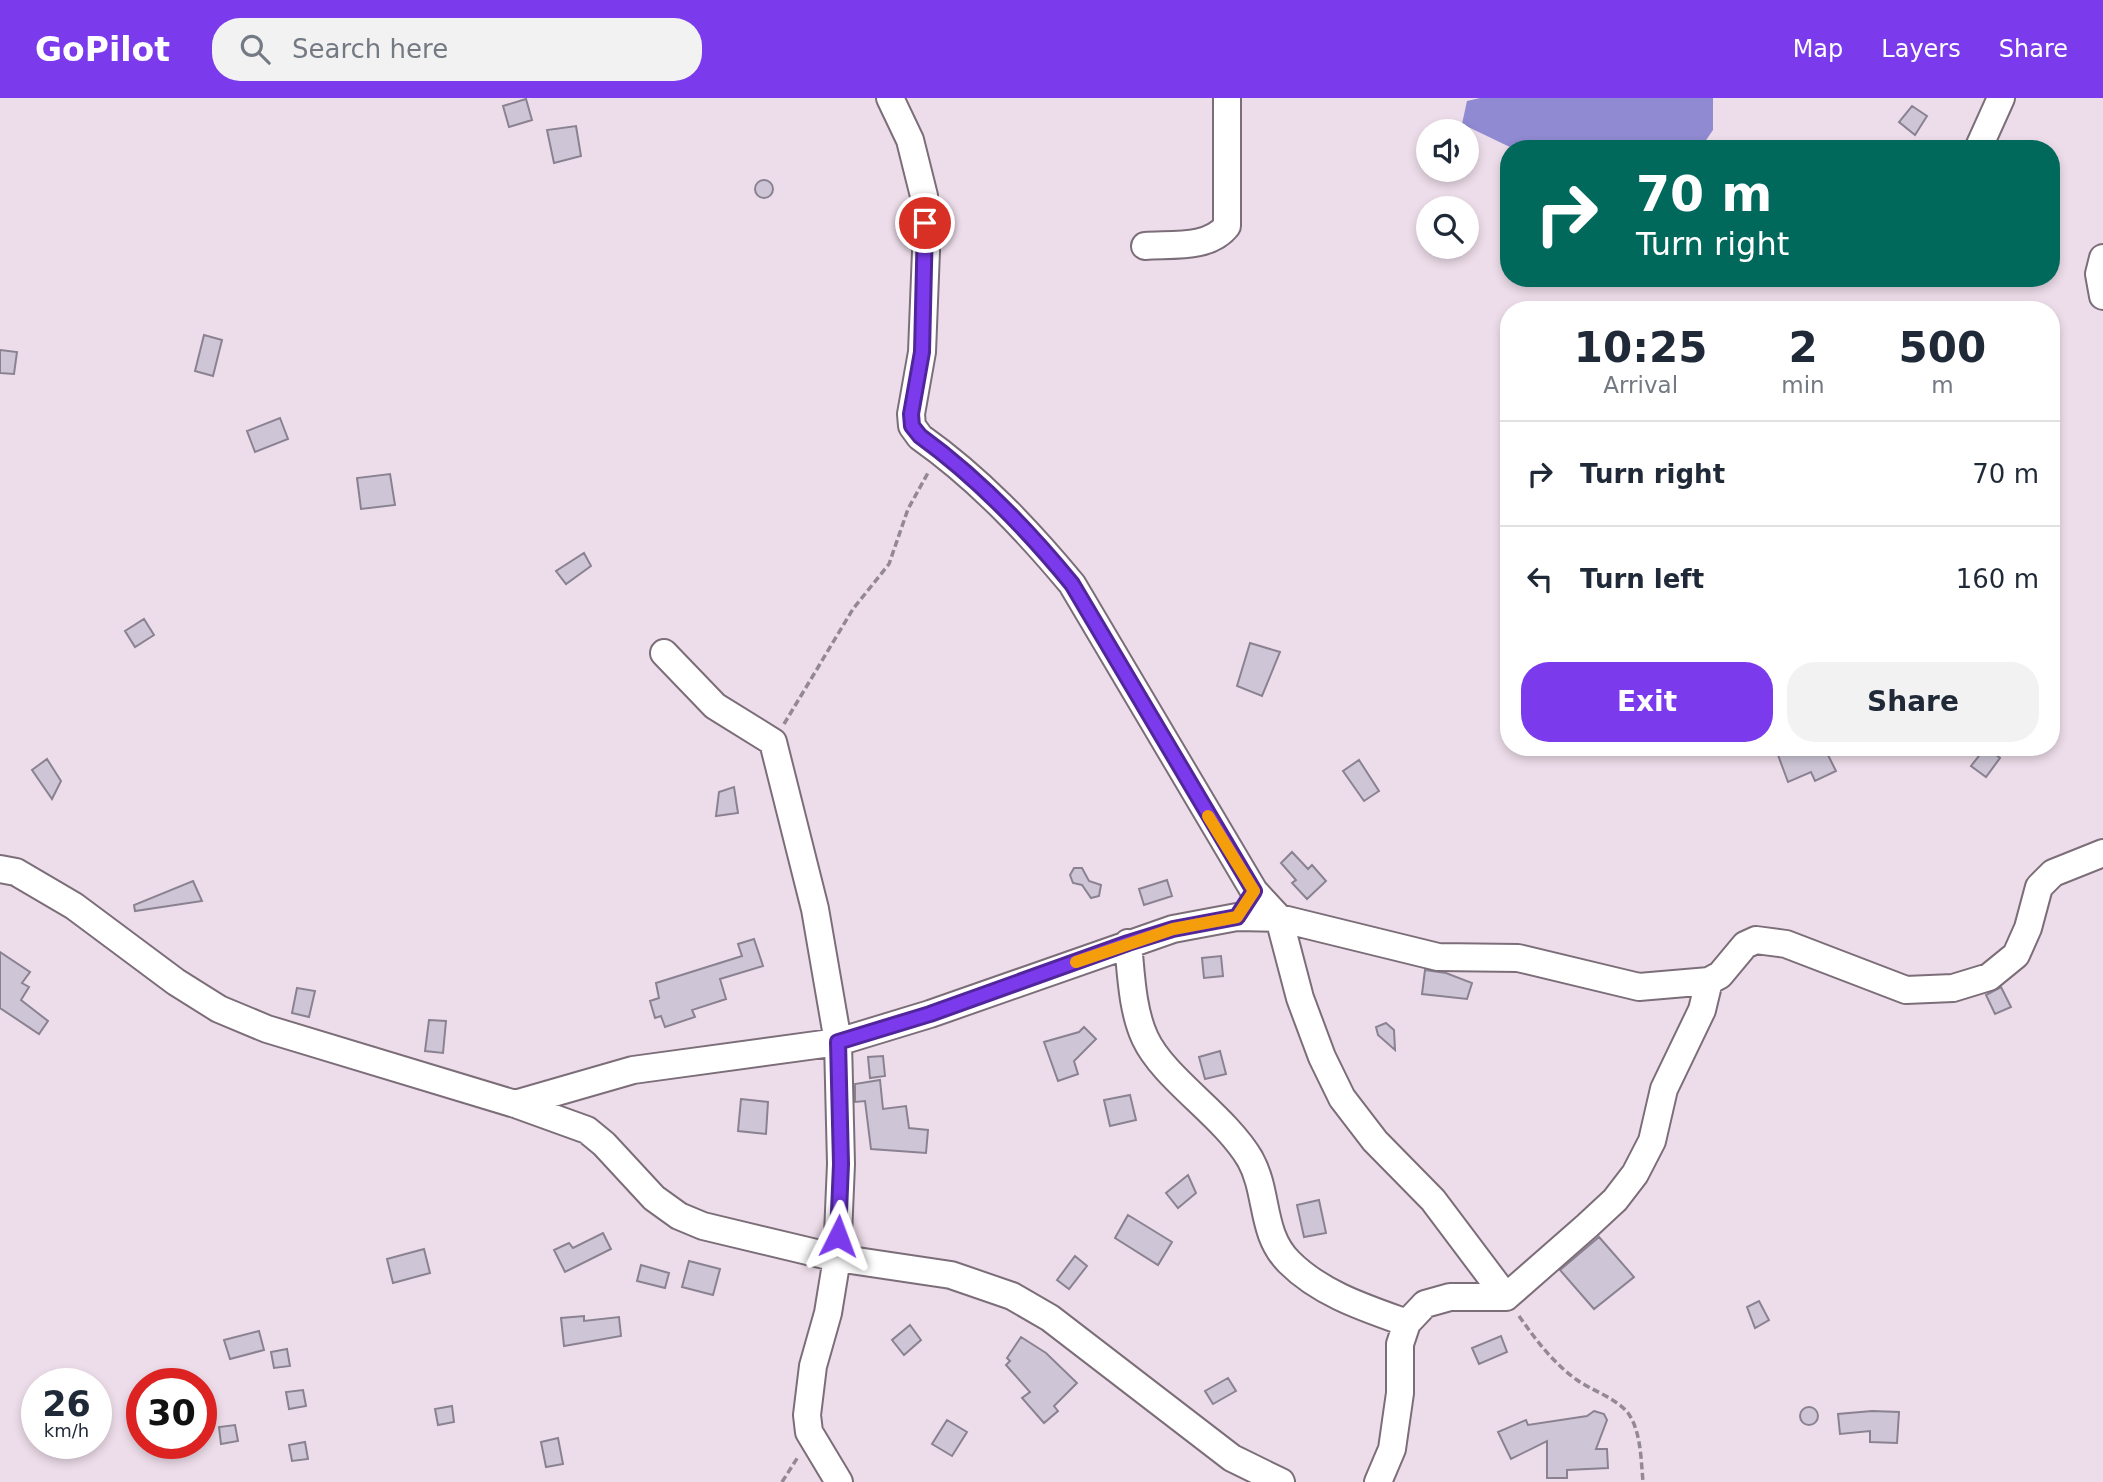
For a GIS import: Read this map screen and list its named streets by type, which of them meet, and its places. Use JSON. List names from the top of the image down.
{
  "page": {
    "header": "GoPilot",
    "search": "Search here",
    "nav": ["Map", "Layers", "Share"],
    "turn": ["70 m", "Turn right"],
    "eta": [
      "10:25",
      "Arrival",
      "2",
      "min",
      "500",
      "m"
    ],
    "list": [
      {
        "name": "Turn right",
        "value": "70 m"
      },
      {
        "name": "Turn left",
        "value": "160 m"
      }
    ],
    "buttons": ["Exit", "Share"],
    "speed": "26 km/h",
    "limit": "30"
  }
}
